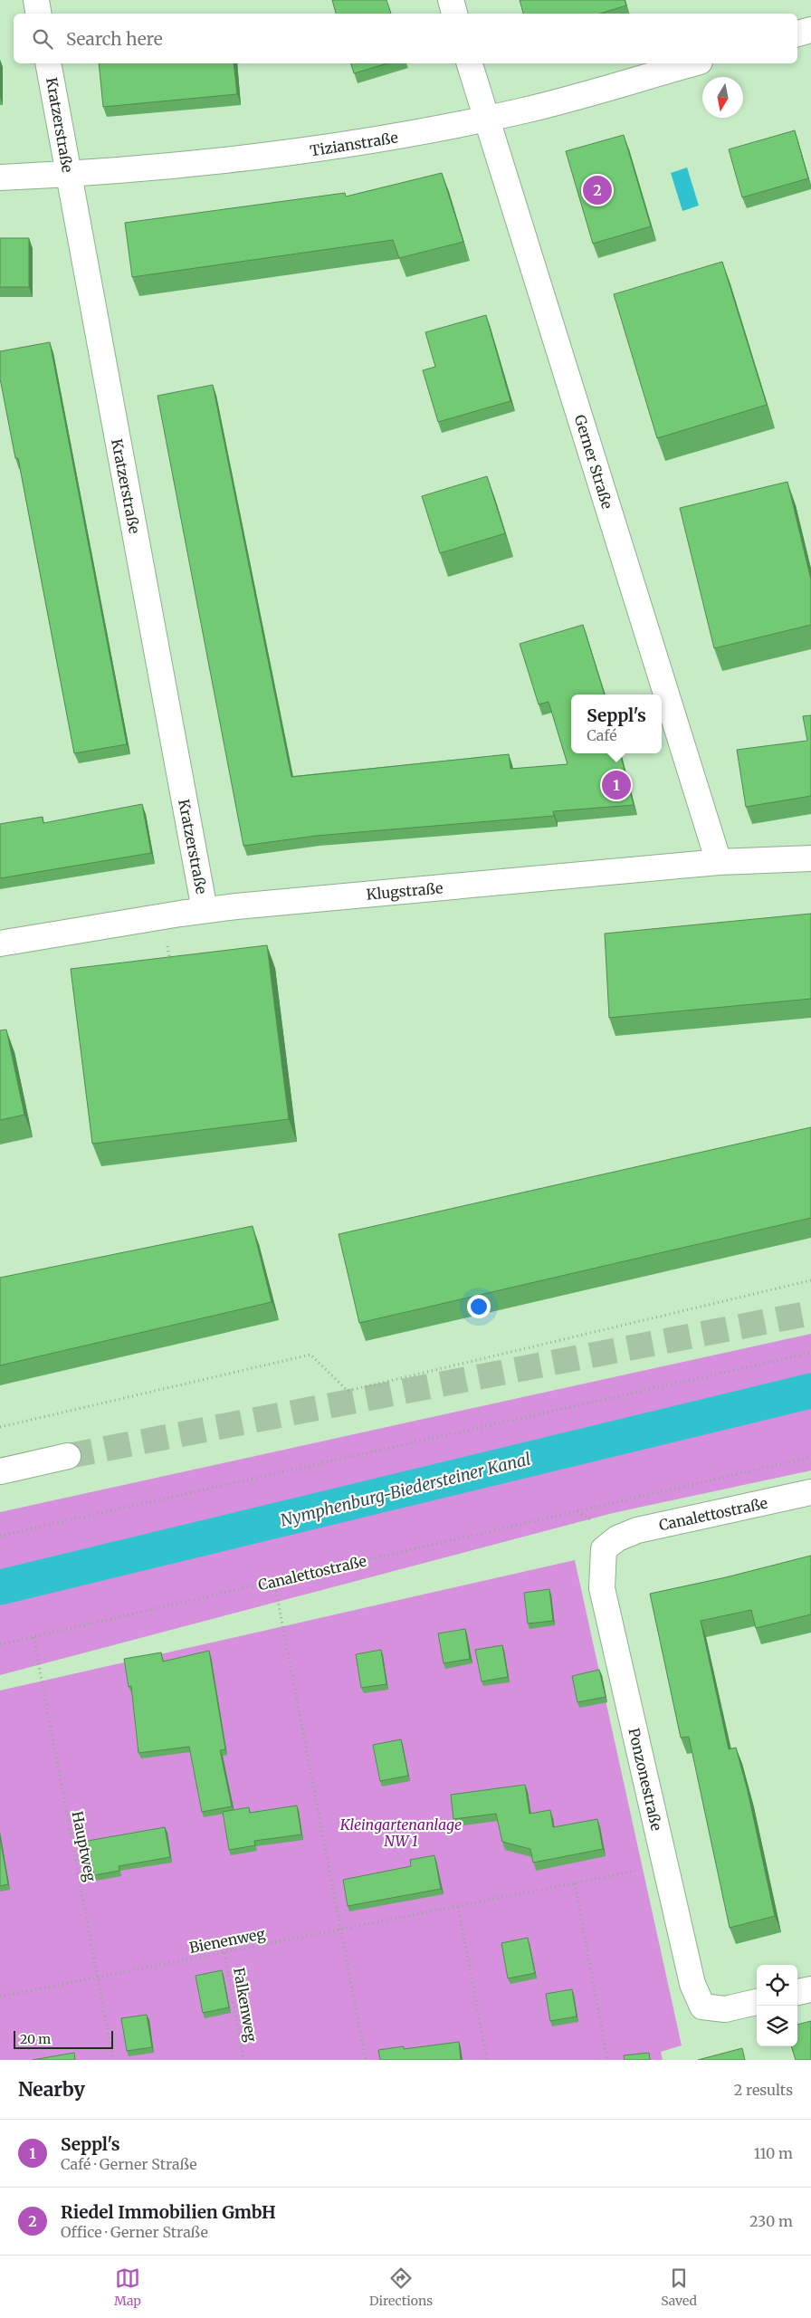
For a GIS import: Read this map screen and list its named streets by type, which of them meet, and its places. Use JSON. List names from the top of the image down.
{
  "streets": {
    "street": [
      "Kratzerstraße",
      "Tizianstraße",
      "Gerner Straße",
      "Klugstraße",
      "Canalettostraße",
      "Ponzonestraße"
    ],
    "path": ["Hauptweg", "Bienenweg", "Falkenweg"]
  },
  "crossings": [
    ["Kratzerstraße", "Tizianstraße"],
    ["Kratzerstraße", "Klugstraße"],
    ["Tizianstraße", "Gerner Straße"],
    ["Gerner Straße", "Klugstraße"],
    ["Canalettostraße", "Ponzonestraße"],
    ["Canalettostraße", "Hauptweg"],
    ["Ponzonestraße", "Bienenweg"],
    ["Hauptweg", "Bienenweg"],
    ["Bienenweg", "Falkenweg"]
  ],
  "water": ["Nymphenburg-Biedersteiner Kanal"],
  "parks": ["Kleingartenanlage NW 1"],
  "scale_bar": "20 m",
  "north": "bottom",
  "page": {
    "search": "Search here",
    "pins": ["2", "1"],
    "popup": ["Seppl's", "Café"],
    "scale": "20 m",
    "heading": ["Nearby", "2 results"],
    "list": [
      {
        "mark": "1",
        "name": "Seppl's",
        "note": "Café · Gerner Straße",
        "value": "110 m"
      },
      {
        "mark": "2",
        "name": "Riedel Immobilien GmbH",
        "note": "Office · Gerner Straße",
        "value": "230 m"
      }
    ],
    "nav": ["Map", "Directions", "Saved"]
  }
}
